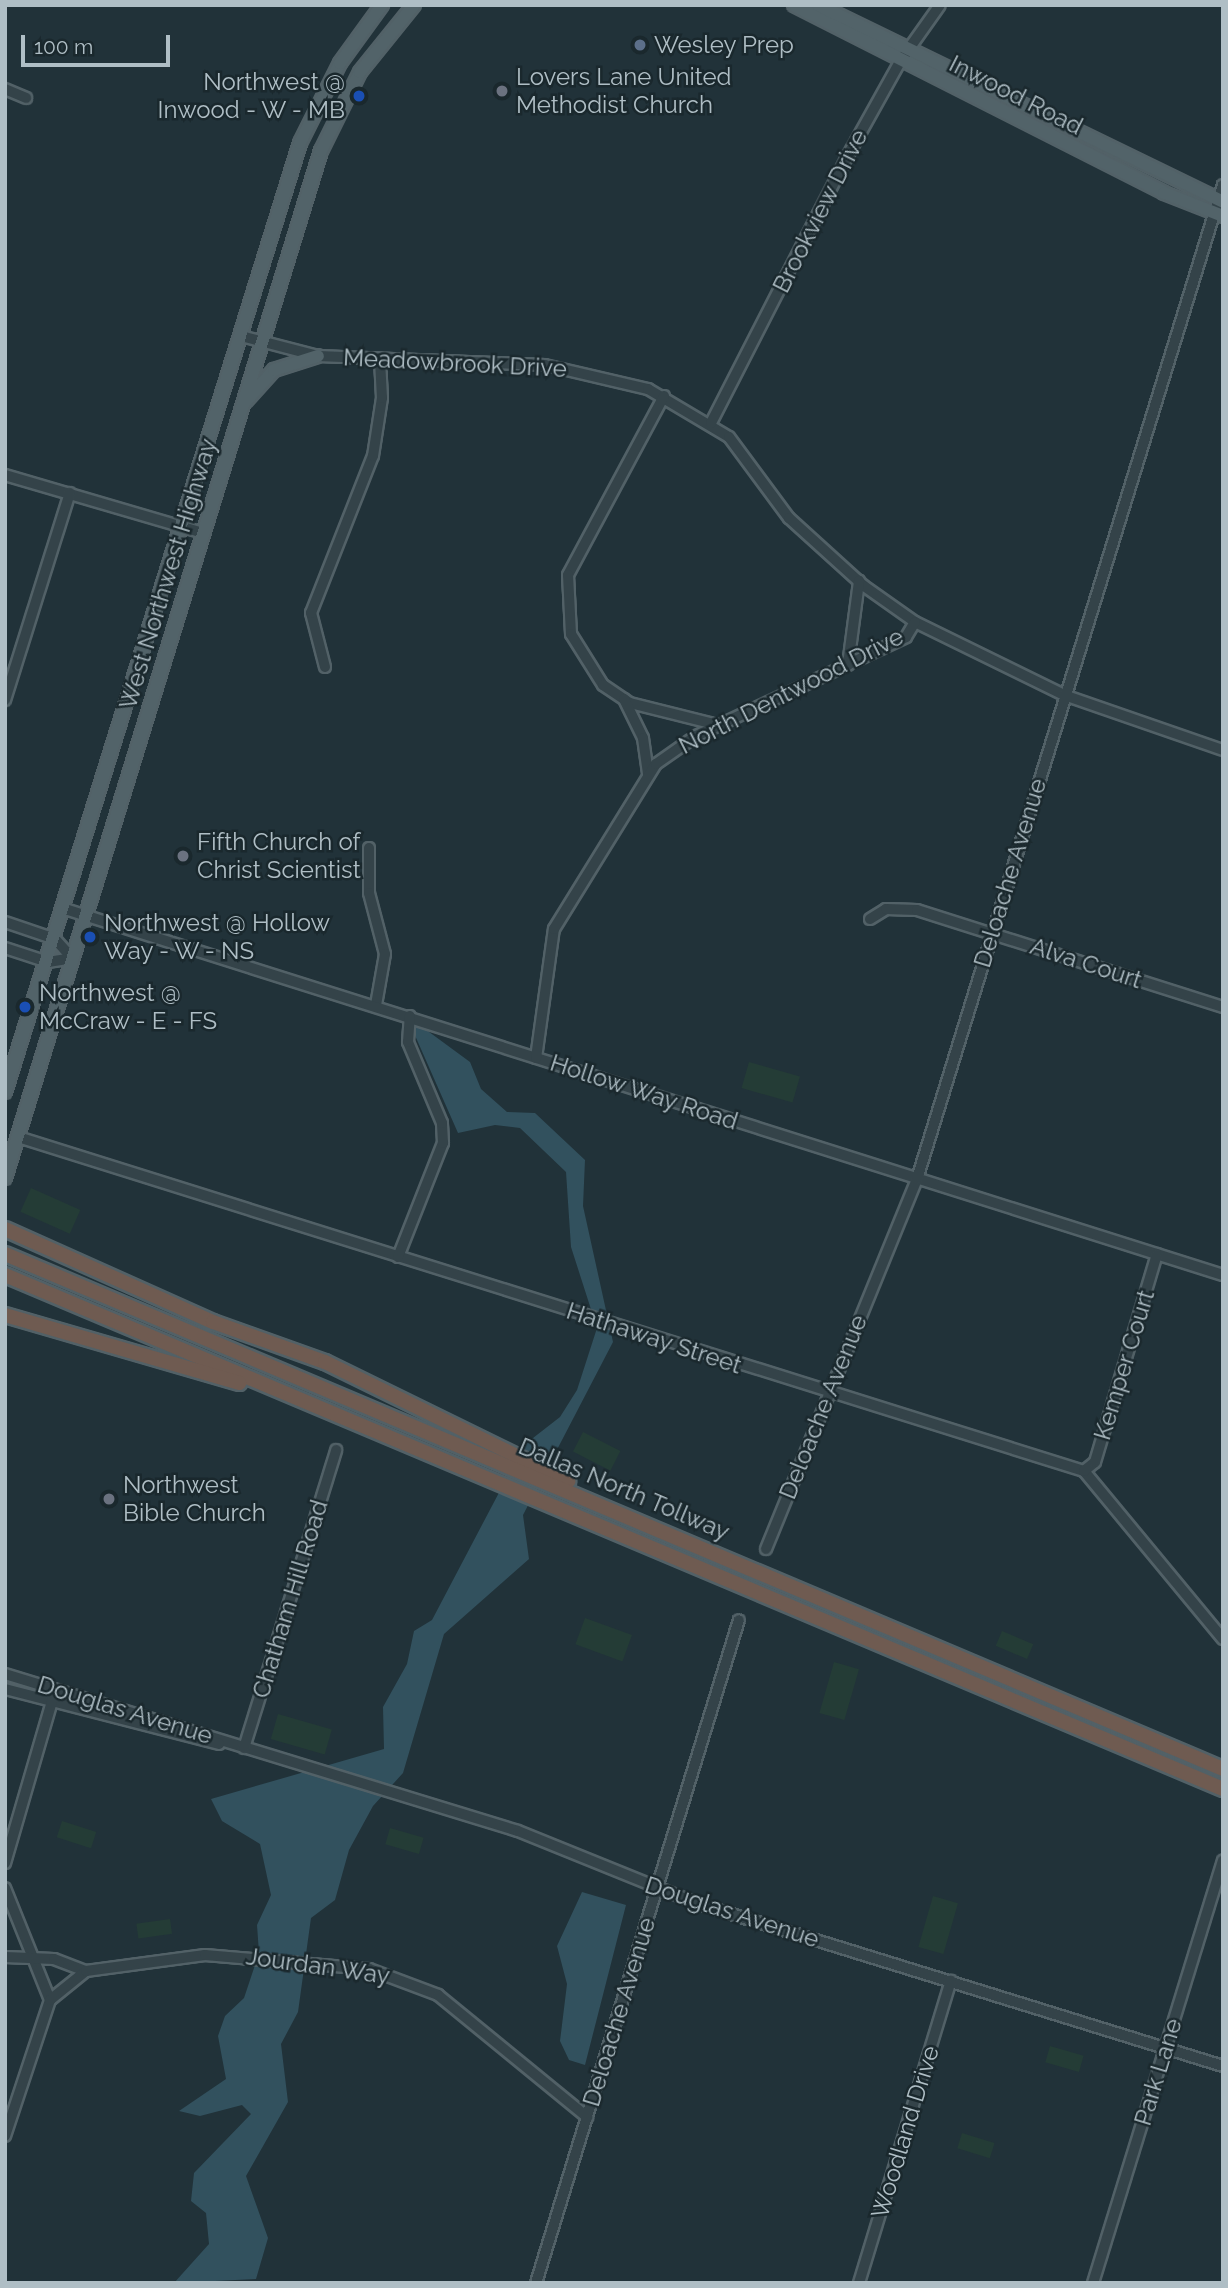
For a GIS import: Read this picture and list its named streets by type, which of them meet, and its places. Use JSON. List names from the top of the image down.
{
  "streets": {
    "highway": ["Dallas North Tollway"],
    "main road": ["Inwood Road", "West Northwest Highway"],
    "street": [
      "Brookview Drive",
      "Meadowbrook Drive",
      "North Dentwood Drive",
      "Deloache Avenue",
      "Alva Court",
      "Hollow Way Road",
      "Hathaway Street",
      "Kemper Court",
      "Chatham Hill Road",
      "Douglas Avenue",
      "Jourdan Way",
      "Park Lane",
      "Woodland Drive"
    ]
  },
  "crossings": [
    ["Inwood Road", "Brookview Drive"],
    ["Inwood Road", "Deloache Avenue"],
    ["Brookview Drive", "Meadowbrook Drive"],
    ["Meadowbrook Drive", "West Northwest Highway"],
    ["Meadowbrook Drive", "North Dentwood Drive"],
    ["Meadowbrook Drive", "Deloache Avenue"],
    ["West Northwest Highway", "Hollow Way Road"],
    ["West Northwest Highway", "Hathaway Street"],
    ["North Dentwood Drive", "Hollow Way Road"],
    ["Deloache Avenue", "Alva Court"],
    ["Deloache Avenue", "Hollow Way Road"],
    ["Deloache Avenue", "Hathaway Street"],
    ["Deloache Avenue", "Douglas Avenue"],
    ["Deloache Avenue", "Jourdan Way"],
    ["Hollow Way Road", "Kemper Court"],
    ["Hathaway Street", "Kemper Court"],
    ["Chatham Hill Road", "Douglas Avenue"],
    ["Douglas Avenue", "Park Lane"],
    ["Douglas Avenue", "Woodland Drive"]
  ],
  "places": [
    "Wesley Prep",
    "Lovers Lane United Methodist Church",
    "Northwest @ Inwood - W - MB",
    "Fifth Church of Christ Scientist",
    "Northwest @ Hollow Way - W - NS",
    "Northwest @ McCraw - E - FS",
    "Northwest Bible Church"
  ],
  "scale_bar": "100 m"
}
